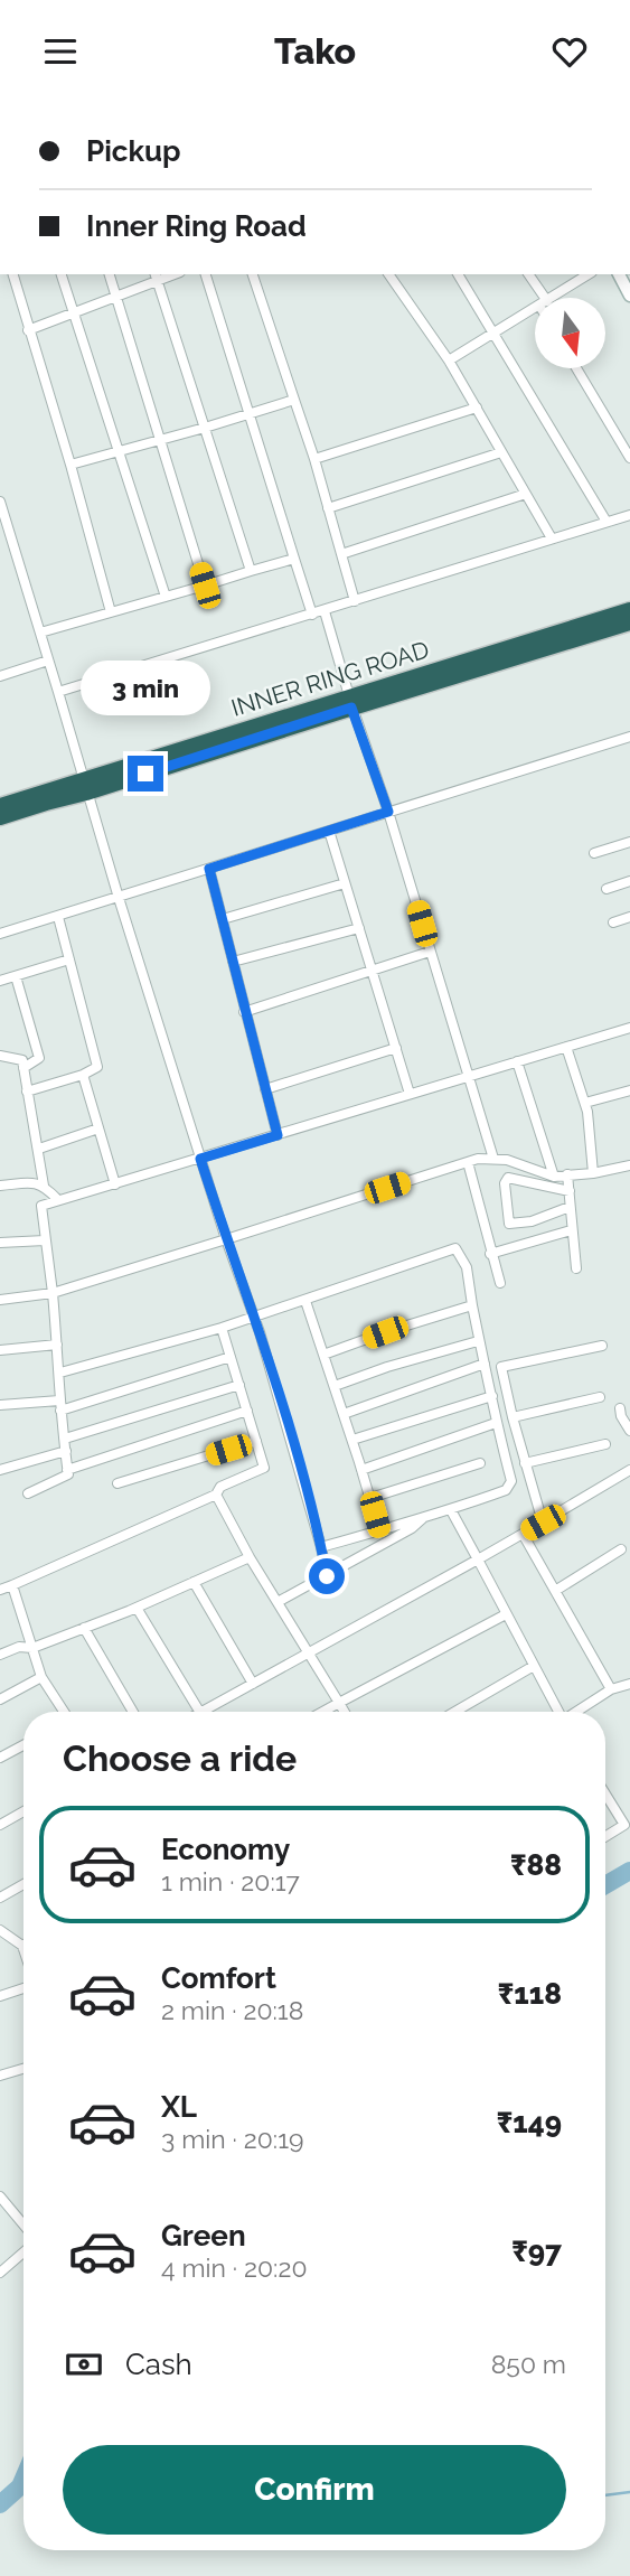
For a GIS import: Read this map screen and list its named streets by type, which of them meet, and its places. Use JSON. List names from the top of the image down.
{
  "streets": {
    "highway": ["INNER RING ROAD"]
  },
  "north": "bottom",
  "page": {
    "header": "Tako",
    "banner": ["Pickup", "Inner Ring Road"],
    "bubble": "3 min",
    "heading": "Choose a ride",
    "list": [
      {
        "name": "Economy",
        "note": "1 min · 20:17",
        "value": "₹88"
      },
      {
        "name": "Comfort",
        "note": "2 min · 20:18",
        "value": "₹118"
      },
      {
        "name": "XL",
        "note": "3 min · 20:19",
        "value": "₹149"
      },
      {
        "name": "Green",
        "note": "4 min · 20:20",
        "value": "₹97"
      }
    ],
    "pay": ["Cash", "850 m"],
    "buttons": "Confirm"
  }
}
